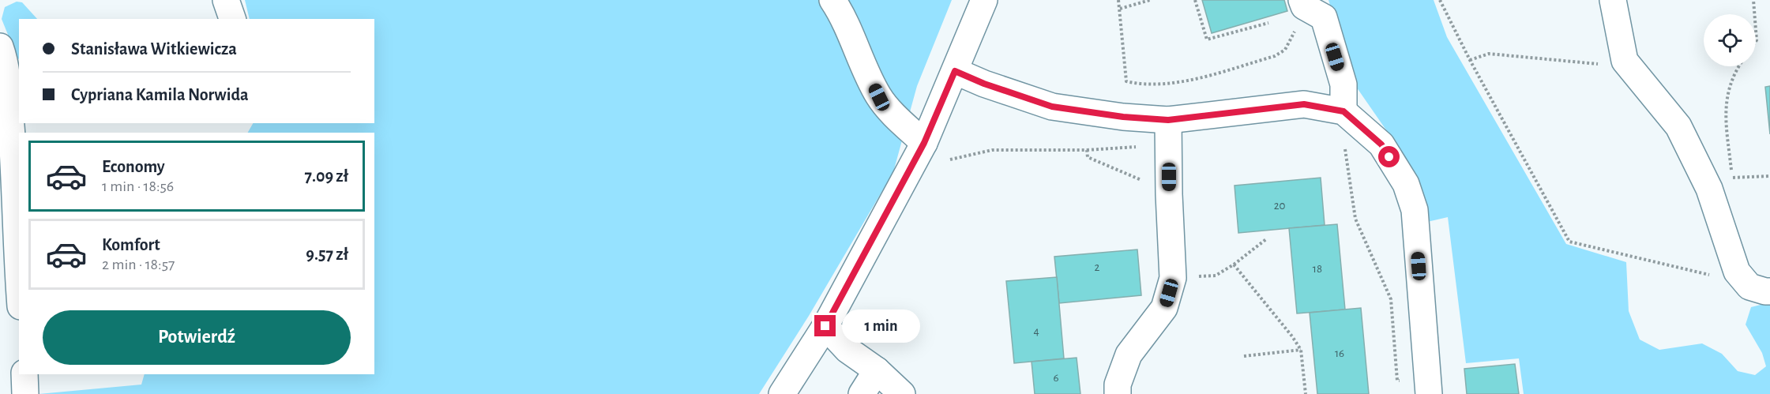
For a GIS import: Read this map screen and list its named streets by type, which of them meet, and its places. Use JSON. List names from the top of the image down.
{
  "house_numbers": [
    "20",
    "2",
    "18",
    "4",
    "16",
    "6"
  ],
  "page": {
    "banner": ["Stanisława Witkiewicza", "Cypriana Kamila Norwida"],
    "list": [
      {
        "name": "Economy",
        "note": "1 min · 18:56",
        "value": "7.09 zł"
      },
      {
        "name": "Komfort",
        "note": "2 min · 18:57",
        "value": "9.57 zł"
      }
    ],
    "buttons": "Potwierdź",
    "bubble": "1 min"
  }
}
